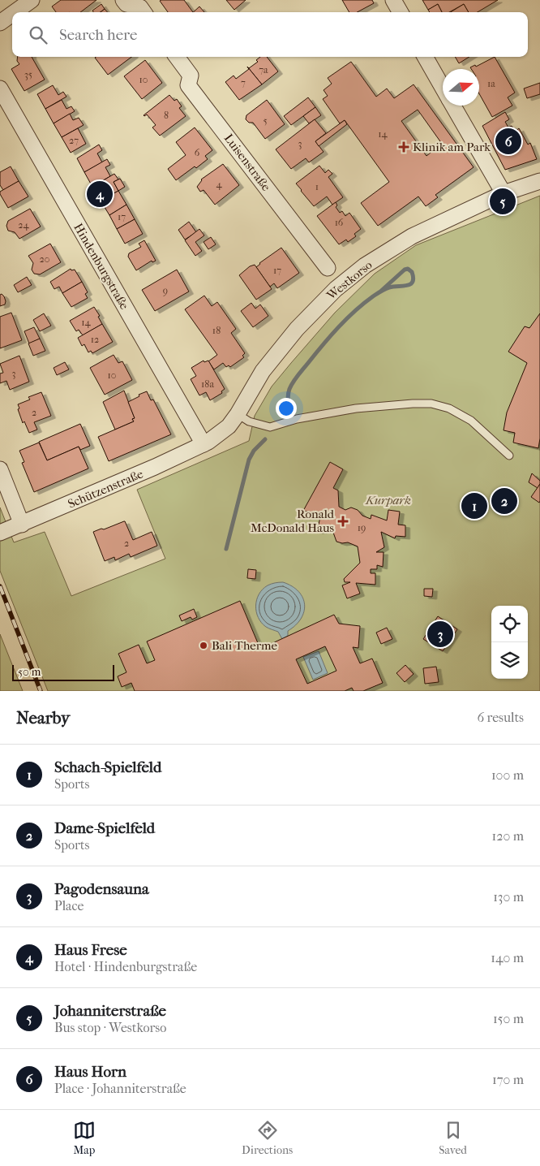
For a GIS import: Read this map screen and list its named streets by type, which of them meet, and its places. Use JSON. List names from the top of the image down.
{
  "streets": {
    "street": [
      "Luisenstraße",
      "Hindenburgstraße",
      "Westkorso",
      "Schützenstraße"
    ]
  },
  "crossings": [
    ["Hindenburgstraße", "Westkorso"],
    ["Hindenburgstraße", "Schützenstraße"],
    ["Westkorso", "Schützenstraße"]
  ],
  "parks": ["Kurpark"],
  "places": {
    "health": ["Klinik am Park", "Ronald McDonald Haus"],
    "other": ["Bali Therme"]
  },
  "house_numbers": [
    "7a",
    "35",
    "10",
    "7",
    "1a",
    "8",
    "5",
    "14",
    "27",
    "3",
    "6",
    "4",
    "1",
    "17",
    "16",
    "24",
    "20",
    "17",
    "9",
    "14",
    "18",
    "12",
    "3",
    "10",
    "18a",
    "2",
    "19",
    "2"
  ],
  "scale_bar": "50 m",
  "north": "right",
  "page": {
    "search": "Search here",
    "pins": [
      "6",
      "4",
      "5",
      "2",
      "1",
      "3"
    ],
    "scale": "50 m",
    "heading": ["Nearby", "6 results"],
    "list": [
      {
        "mark": "1",
        "name": "Schach-Spielfeld",
        "note": "Sports",
        "value": "100 m"
      },
      {
        "mark": "2",
        "name": "Dame-Spielfeld",
        "note": "Sports",
        "value": "120 m"
      },
      {
        "mark": "3",
        "name": "Pagodensauna",
        "note": "Place",
        "value": "130 m"
      },
      {
        "mark": "4",
        "name": "Haus Frese",
        "note": "Hotel · Hindenburgstraße",
        "value": "140 m"
      },
      {
        "mark": "5",
        "name": "Johanniterstraße",
        "note": "Bus stop · Westkorso",
        "value": "150 m"
      },
      {
        "mark": "6",
        "name": "Haus Horn",
        "note": "Place · Johanniterstraße",
        "value": "170 m"
      }
    ],
    "nav": ["Map", "Directions", "Saved"]
  }
}
